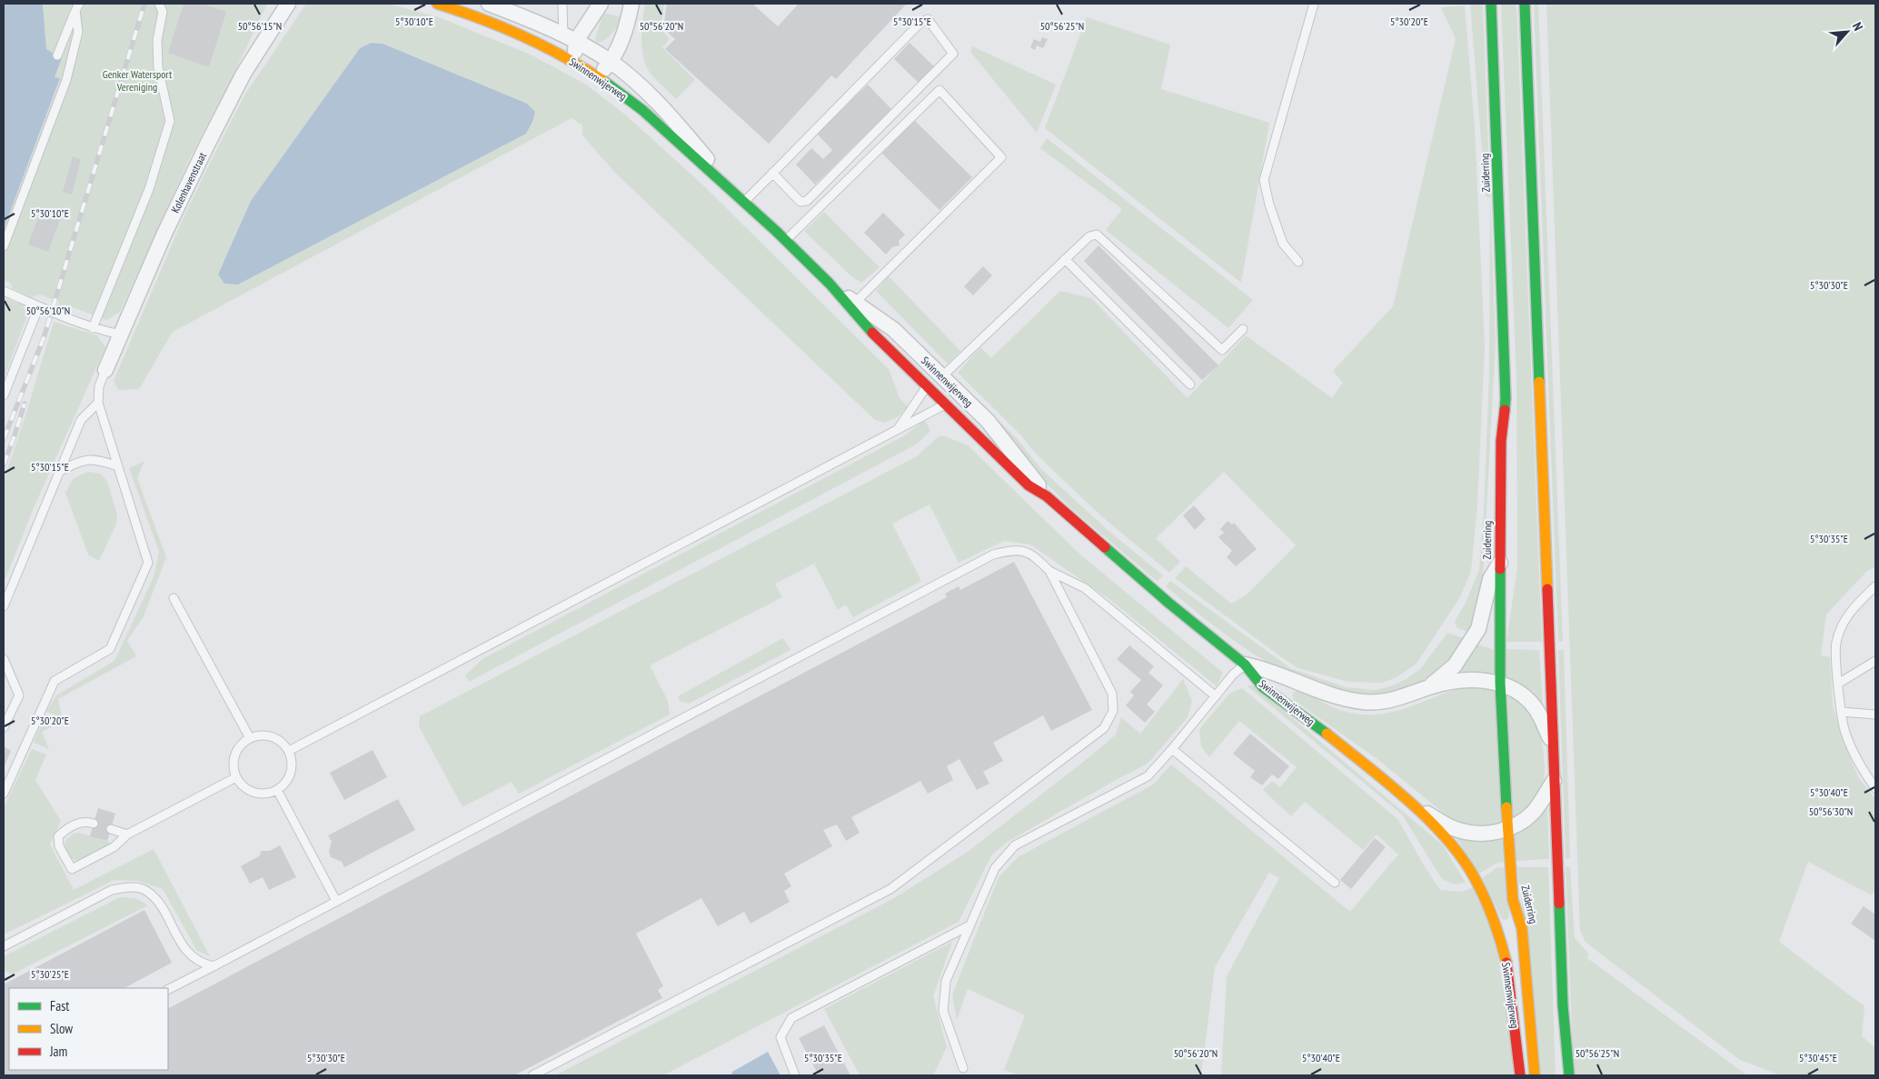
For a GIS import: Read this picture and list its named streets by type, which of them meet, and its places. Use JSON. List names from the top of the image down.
{
  "streets": {
    "main road": ["Swinnenwijerweg", "Zuiderring"],
    "street": ["Kolenhavenstraat"]
  },
  "crossings": [
    ["Swinnenwijerweg", "Zuiderring"]
  ],
  "parks": ["Genker Watersport Vereniging"],
  "legend": ["Fast", "Slow", "Jam"],
  "north": "top right",
  "coordinates": [
    "5°30'10\"E",
    "5°30'15\"E",
    "5°30'20\"E",
    "50°56'15\"N",
    "50°56'20\"N",
    "50°56'25\"N",
    "5°30'30\"E",
    "50°56'10\"N",
    "5°30'35\"E",
    "5°30'40\"E",
    "50°56'30\"N",
    "5°30'25\"E",
    "5°30'45\"E"
  ]
}
